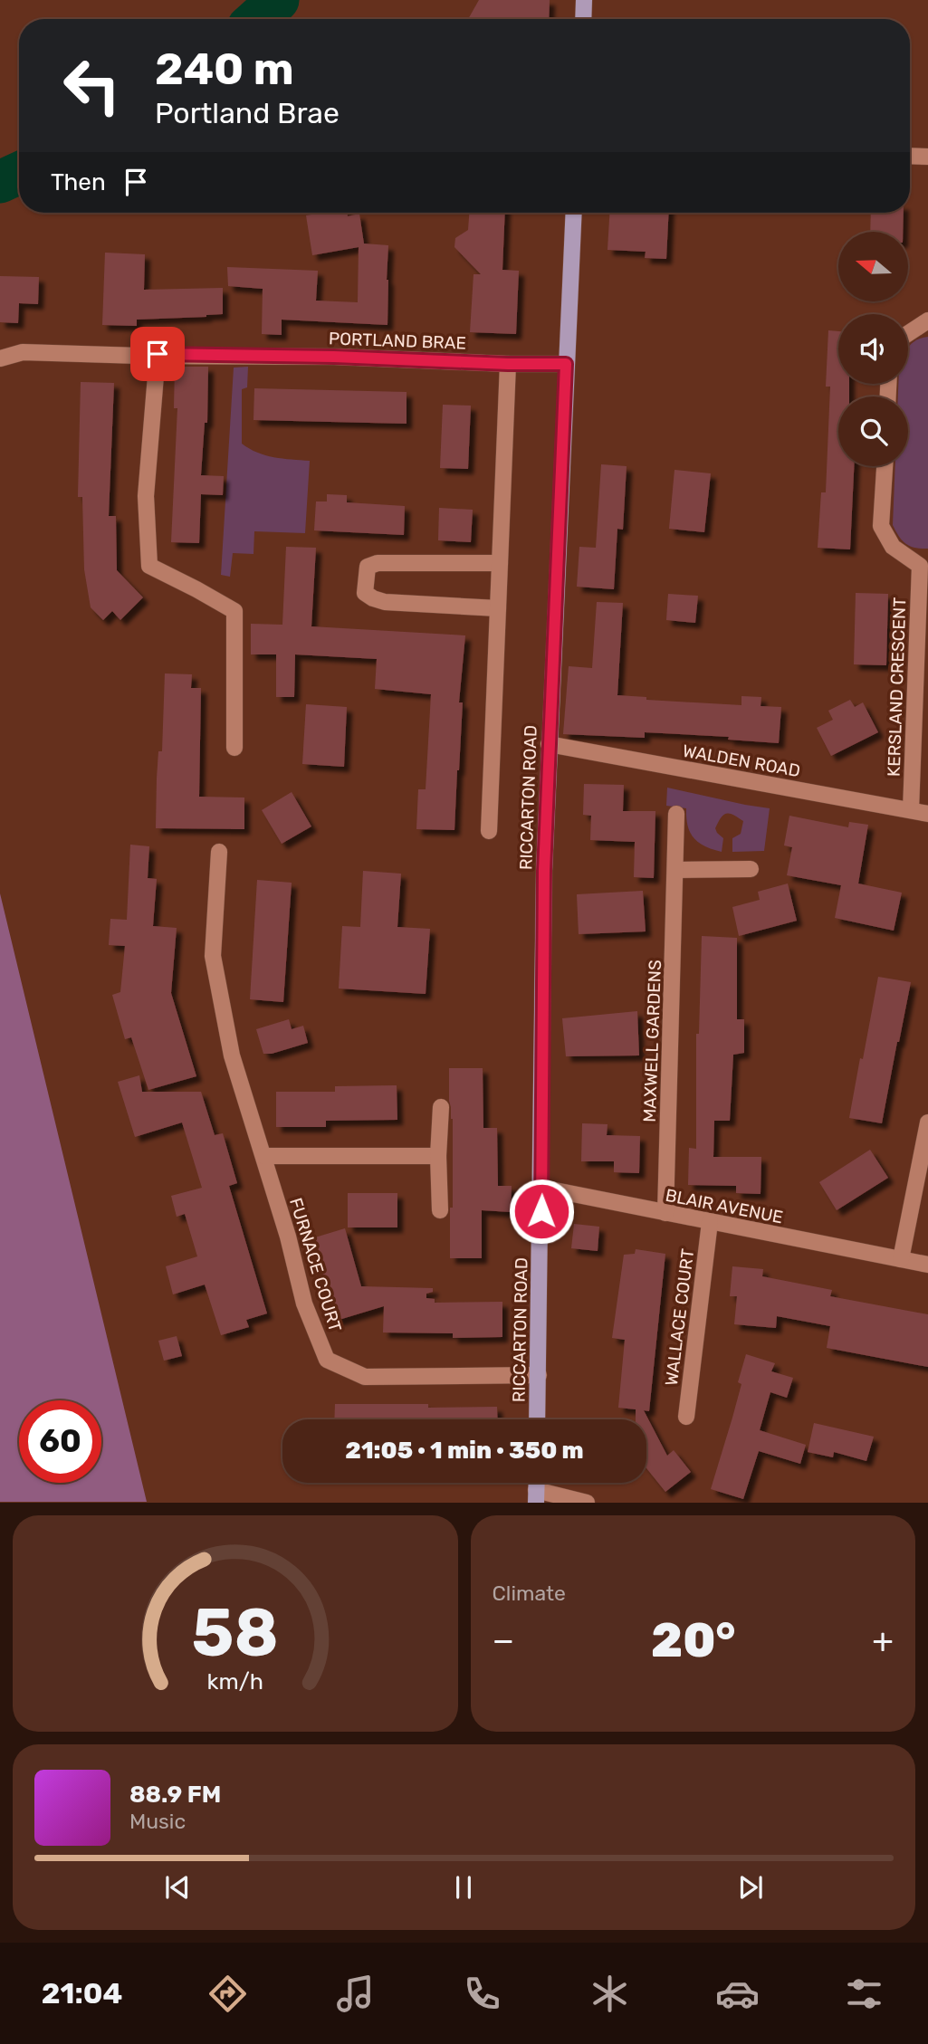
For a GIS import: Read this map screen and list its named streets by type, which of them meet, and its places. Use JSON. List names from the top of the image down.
{
  "streets": {
    "main road": ["RICCARTON ROAD"],
    "street": [
      "PORTLAND BRAE",
      "KERSLAND CRESCENT",
      "WALDEN ROAD",
      "MAXWELL GARDENS",
      "BLAIR AVENUE",
      "FURNACE COURT",
      "WALLACE COURT"
    ]
  },
  "crossings": [
    ["PORTLAND BRAE", "RICCARTON ROAD"],
    ["KERSLAND CRESCENT", "WALDEN ROAD"],
    ["WALDEN ROAD", "RICCARTON ROAD"],
    ["RICCARTON ROAD", "BLAIR AVENUE"],
    ["RICCARTON ROAD", "FURNACE COURT"],
    ["MAXWELL GARDENS", "BLAIR AVENUE"],
    ["BLAIR AVENUE", "WALLACE COURT"]
  ],
  "north": "left",
  "page": {
    "turn": ["240 m", "Portland Brae"],
    "then": "Then",
    "limit": "60",
    "trip": "21:05 · 1 min · 350 m",
    "tile": "Climate",
    "heat": ["−", "20°", "+"],
    "song": ["88.9 FM", "Music"],
    "tabs": "21:04",
    "gauge": ["58", "km/h"]
  }
}
